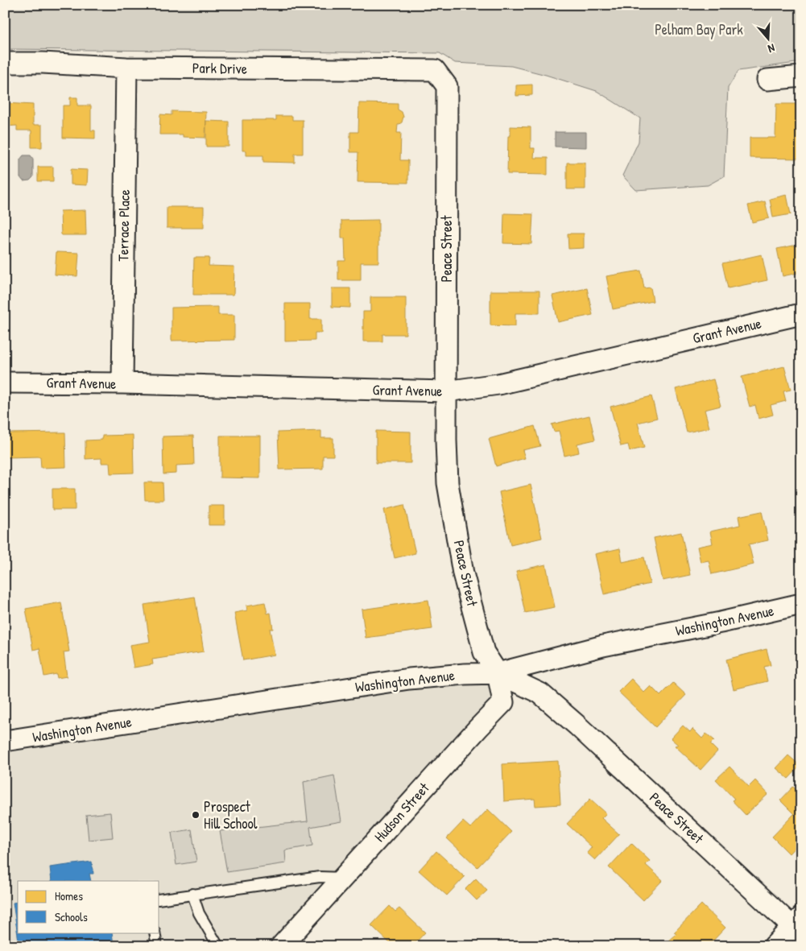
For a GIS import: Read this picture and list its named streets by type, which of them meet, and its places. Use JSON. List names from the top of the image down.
{
  "streets": {
    "street": [
      "Park Drive",
      "Terrace Place",
      "Peace Street",
      "Grant Avenue",
      "Washington Avenue",
      "Hudson Street"
    ]
  },
  "crossings": [
    ["Park Drive", "Terrace Place"],
    ["Park Drive", "Peace Street"],
    ["Terrace Place", "Grant Avenue"],
    ["Peace Street", "Grant Avenue"],
    ["Peace Street", "Washington Avenue"],
    ["Peace Street", "Hudson Street"],
    ["Washington Avenue", "Hudson Street"]
  ],
  "parks": ["Pelham Bay Park"],
  "places": ["Prospect Hill School"],
  "legend": ["Homes", "Schools"],
  "north": "bottom"
}
